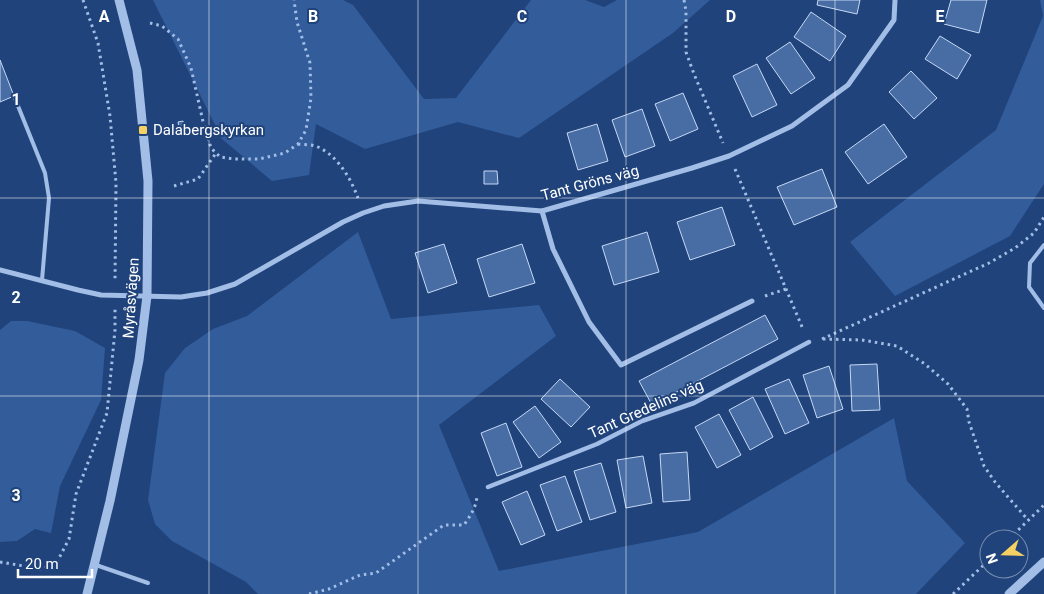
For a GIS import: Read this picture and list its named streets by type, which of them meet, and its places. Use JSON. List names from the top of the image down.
{
  "streets": {
    "street": ["Tant Gröns väg", "Myråsvägen", "Tant Gredelins väg"]
  },
  "crossings": [
    ["Tant Gröns väg", "Myråsvägen"]
  ],
  "places": {
    "transit": ["Dalabergskyrkan"]
  },
  "scale_bar": "20 m",
  "north": "left",
  "grid": {
    "columns": [
      "A",
      "B",
      "C",
      "D",
      "E"
    ],
    "rows": ["1", "2", "3"]
  }
}
